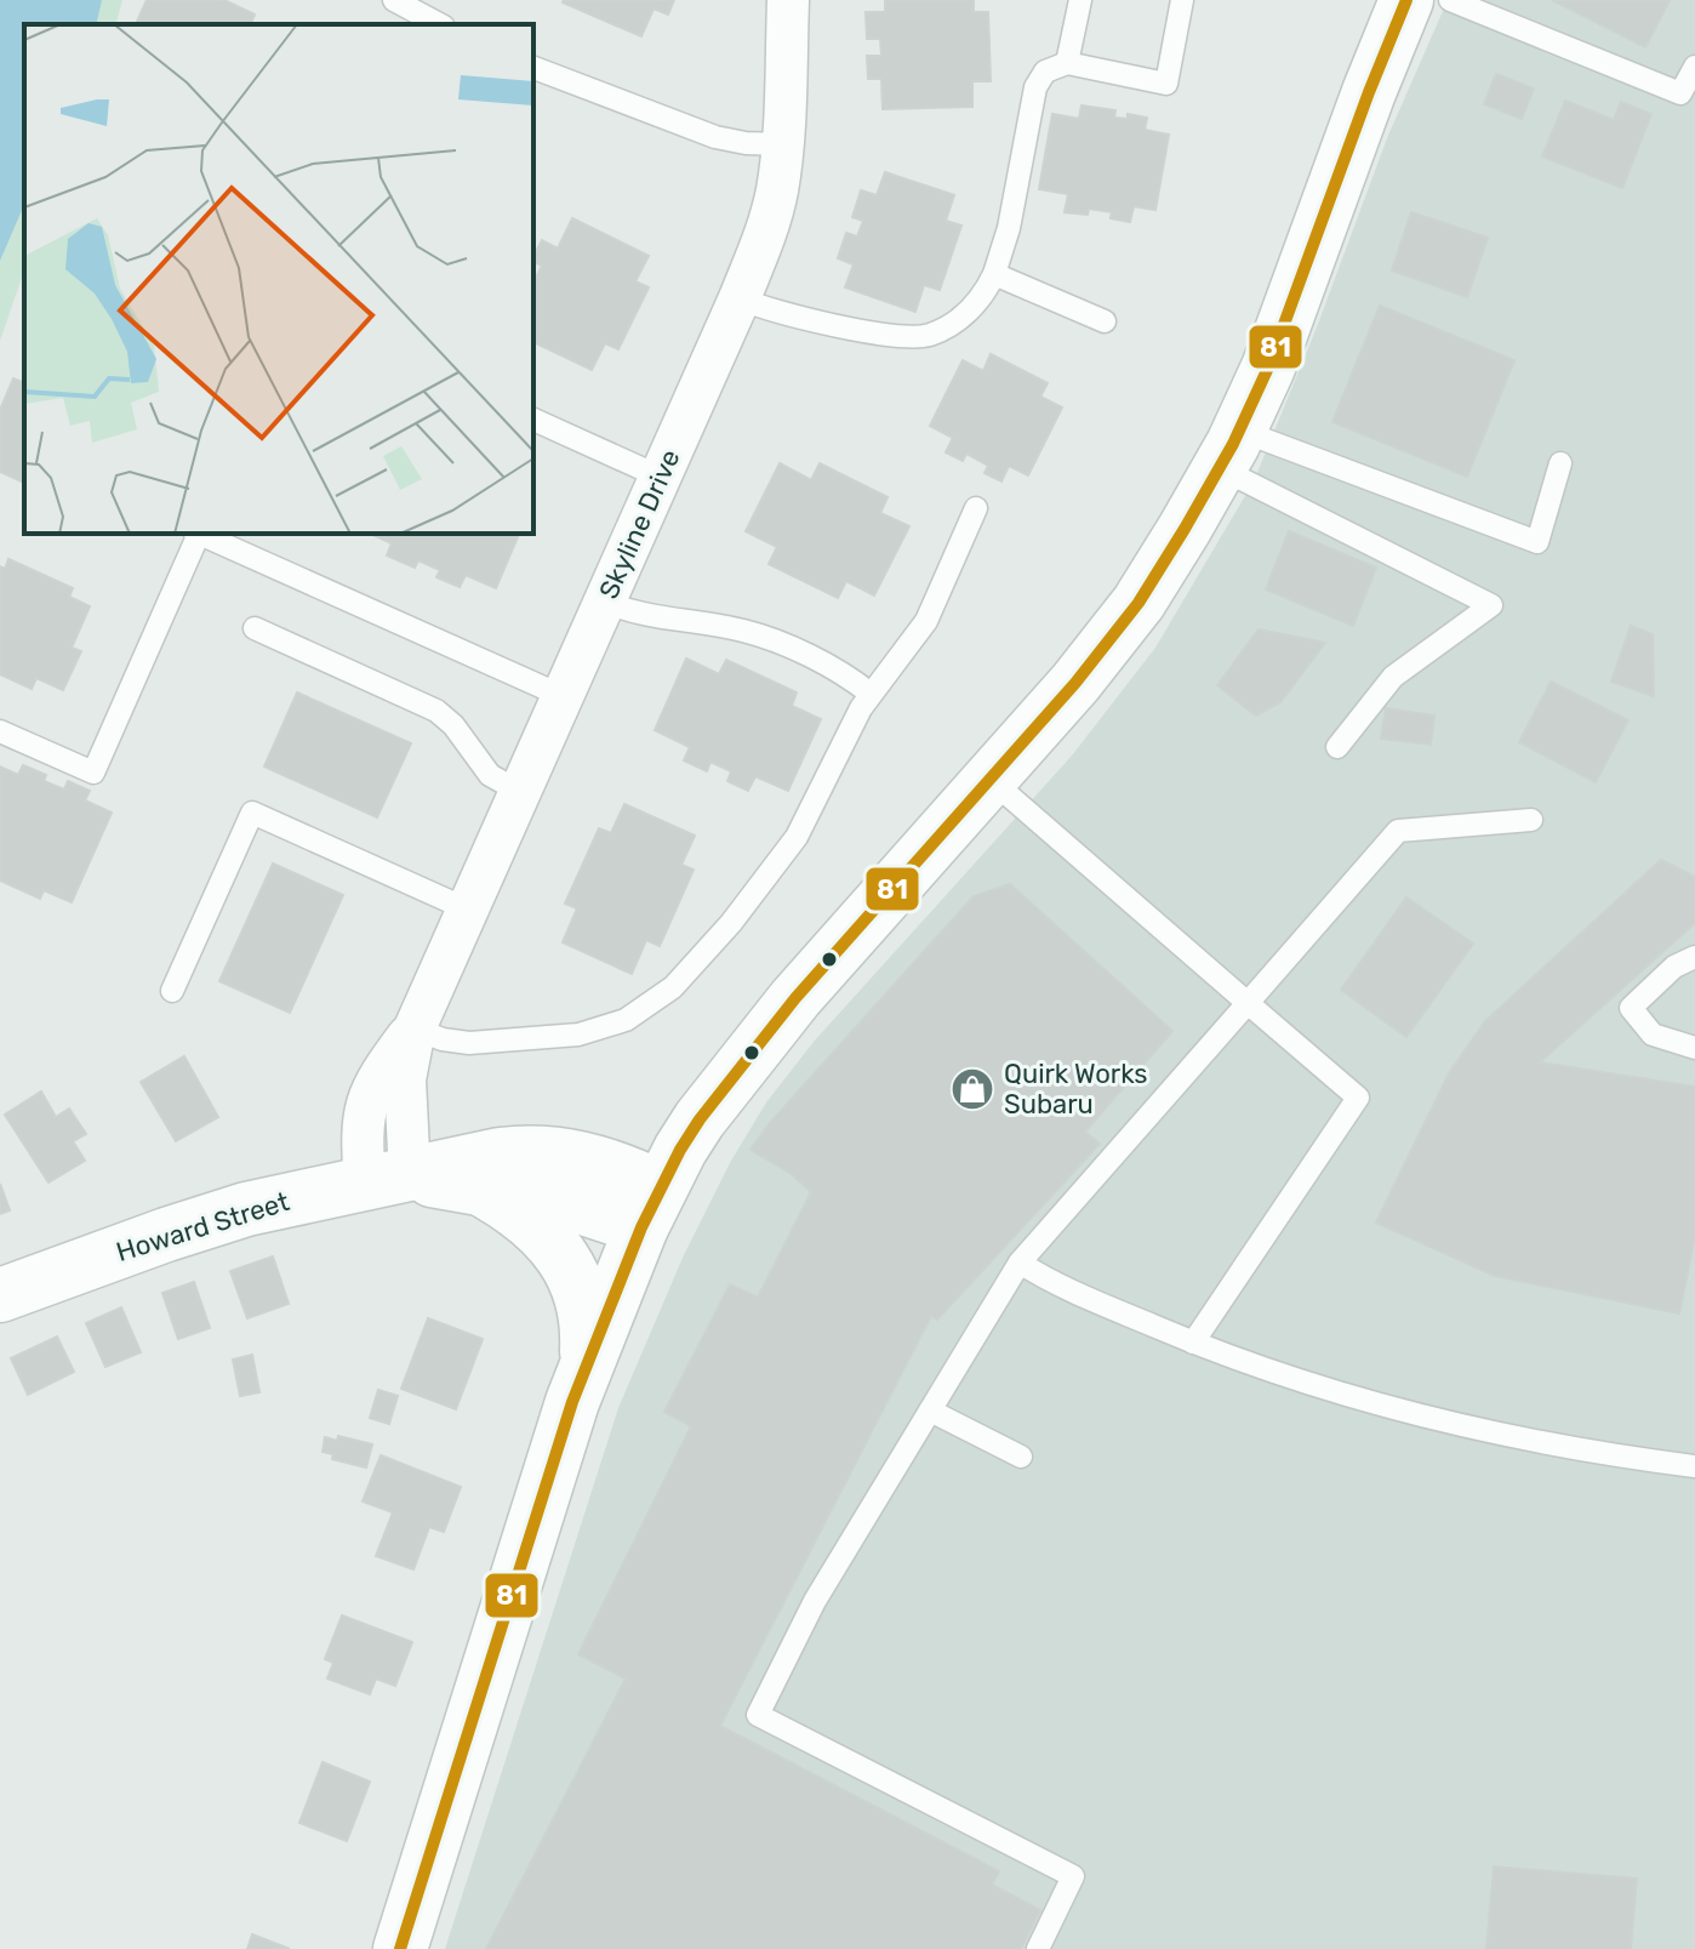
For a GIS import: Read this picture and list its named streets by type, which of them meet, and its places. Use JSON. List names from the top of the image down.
{
  "streets": {
    "street": ["Skyline Drive", "Howard Street"]
  },
  "crossings": [
    ["Skyline Drive", "Howard Street"]
  ],
  "places": {
    "shop": ["Quirk Works Subaru"]
  },
  "lines": ["transit line 81"]
}
